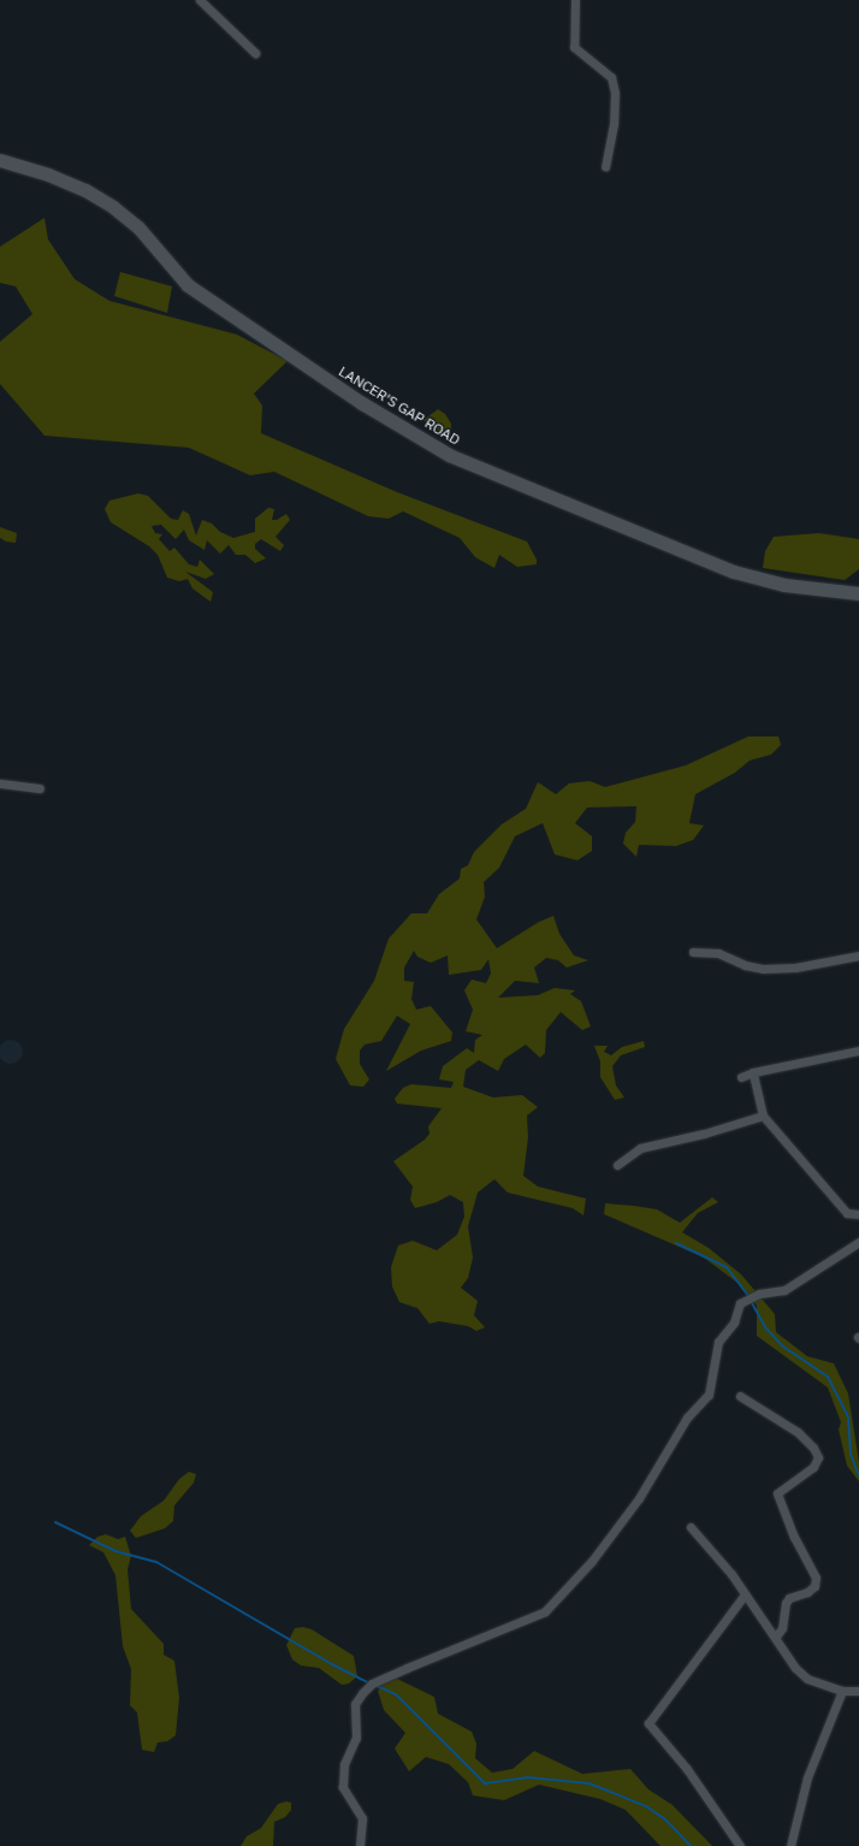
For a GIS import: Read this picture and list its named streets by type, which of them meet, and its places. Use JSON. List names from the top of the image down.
{
  "streets": {
    "main road": ["LANCER'S GAP ROAD"]
  }
}
